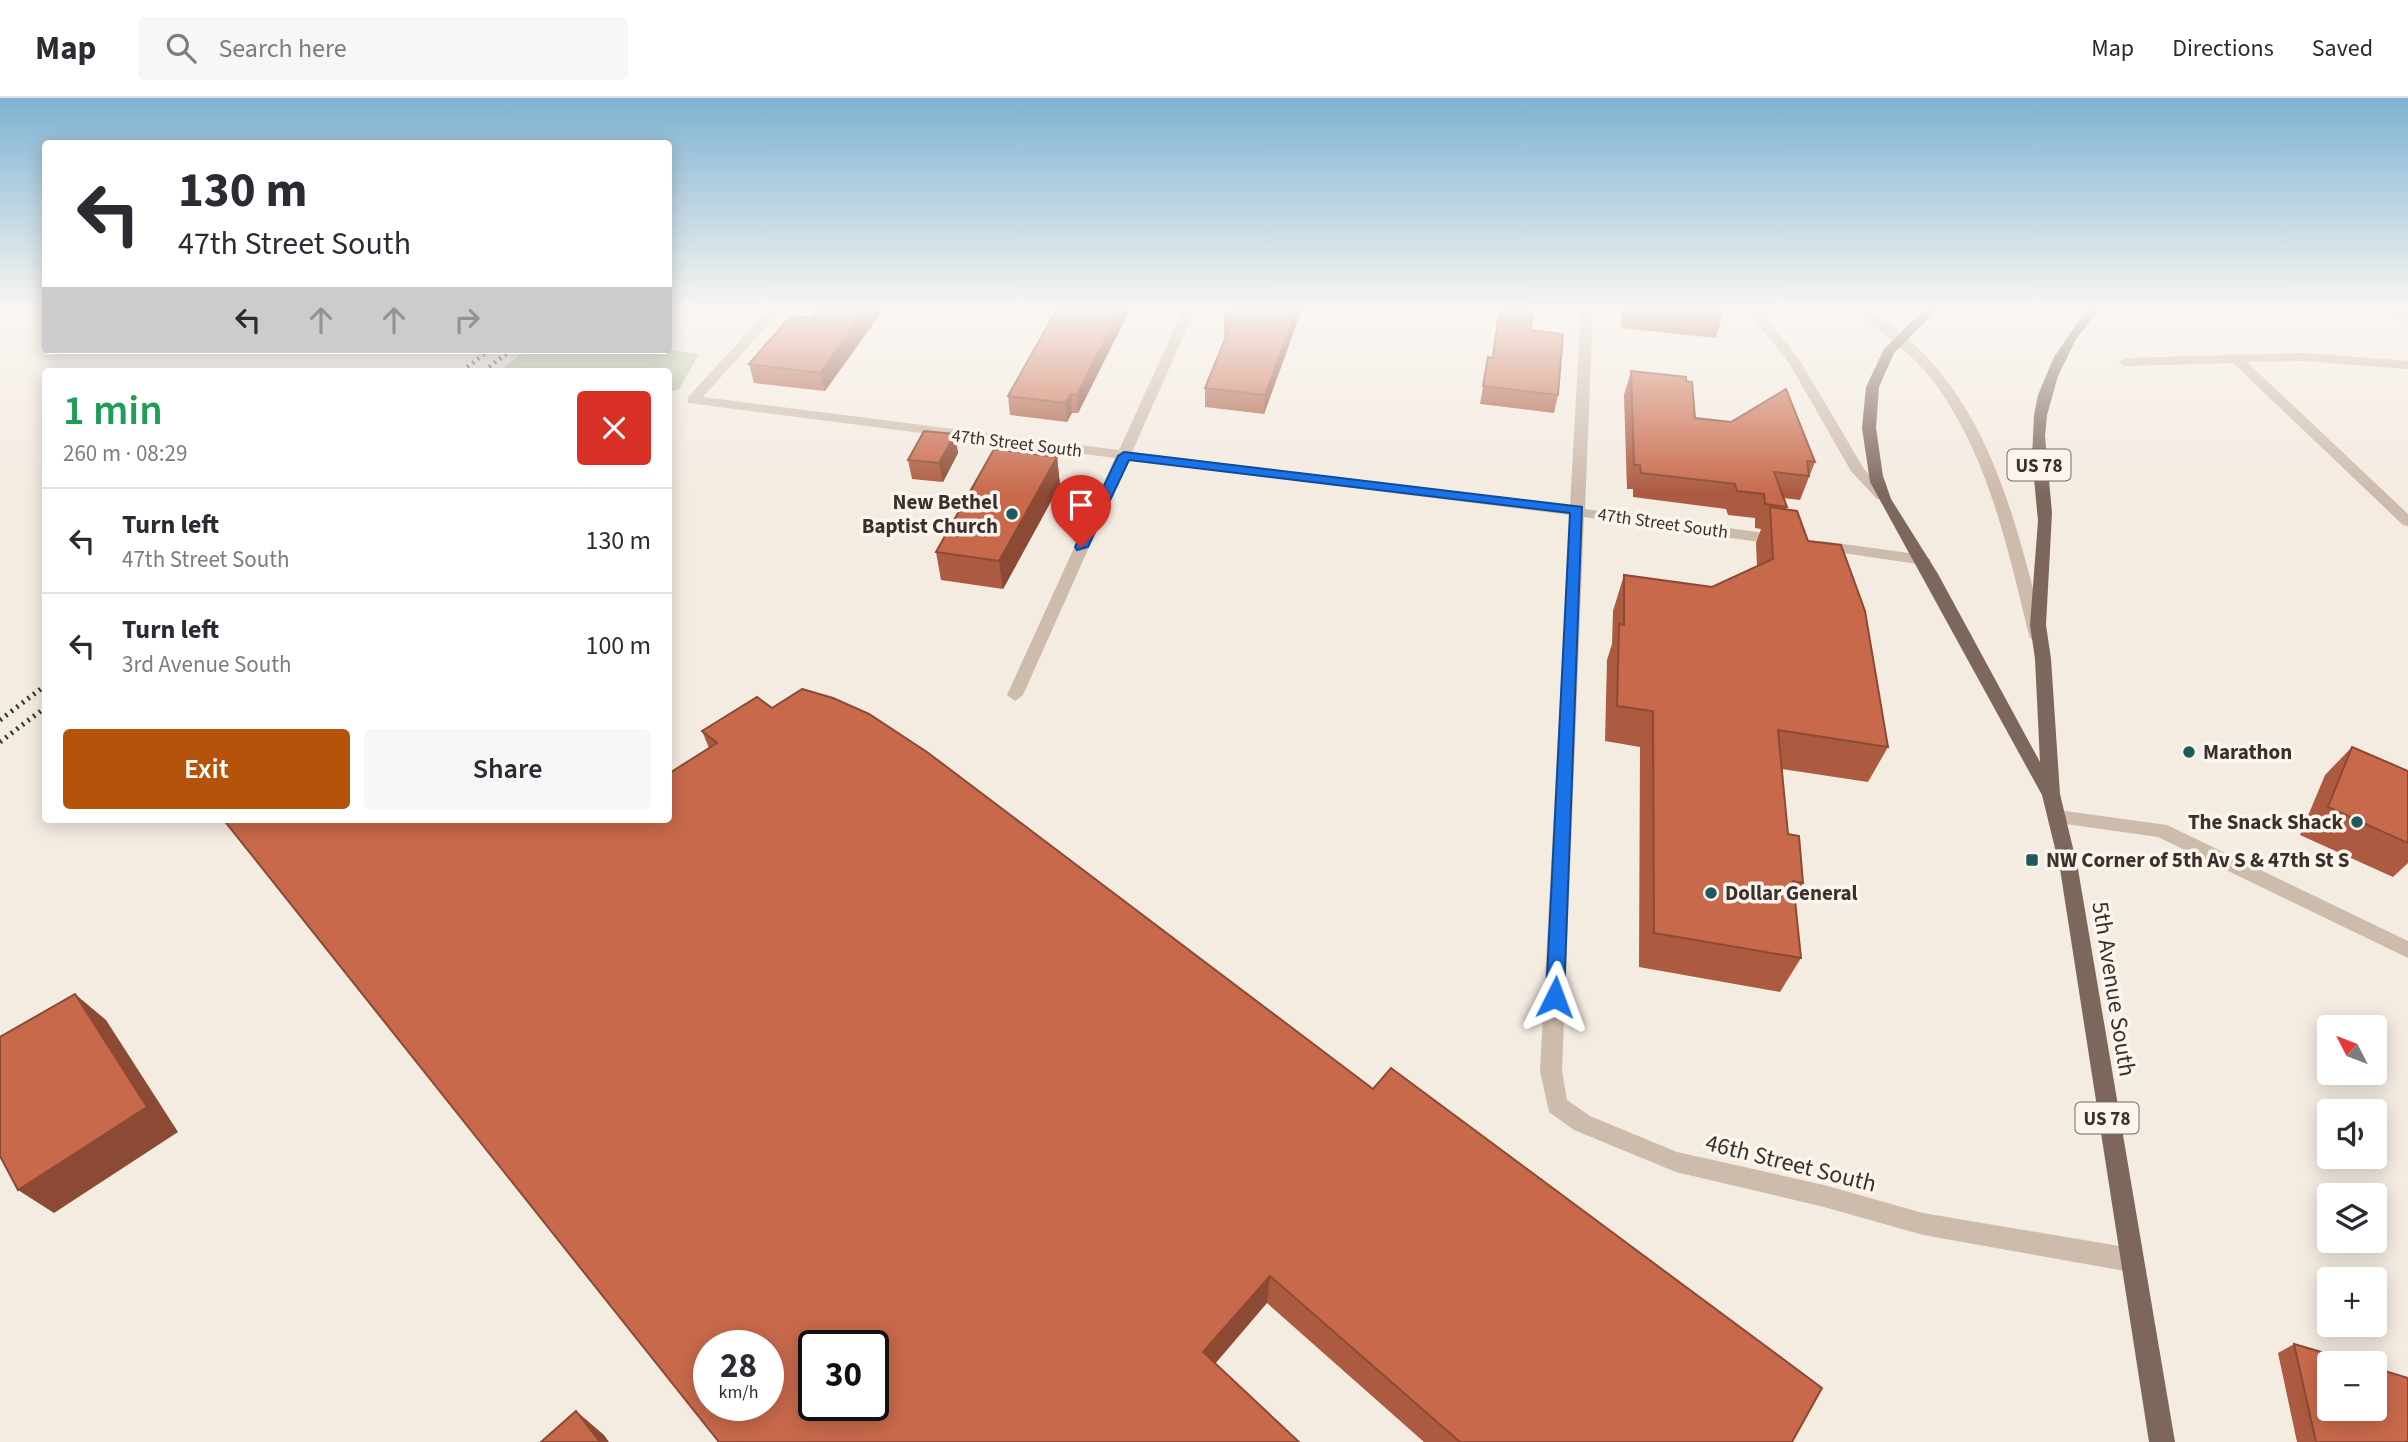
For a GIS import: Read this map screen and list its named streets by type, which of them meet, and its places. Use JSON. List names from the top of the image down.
{
  "streets": {
    "main road": ["US 78", "5th Avenue South"],
    "street": ["47th Street South", "46th Street South"]
  },
  "crossings": [
    ["47th Street South", "5th Avenue South"],
    ["47th Street South", "46th Street South"],
    ["US 78", "5th Avenue South"],
    ["5th Avenue South", "46th Street South"]
  ],
  "places": {
    "other": [
      "New Bethel Baptist Church",
      "Marathon",
      "The Snack Shack",
      "Dollar General"
    ],
    "transit": ["NW Corner of 5th Av S & 47th St S"]
  },
  "north": "top left",
  "page": {
    "header": "Map",
    "search": "Search here",
    "nav": ["Map", "Directions", "Saved"],
    "turn": ["130 m", "47th Street South"],
    "heading": ["1 min", "260 m · 08:29"],
    "list": [
      {
        "name": "Turn left",
        "note": "47th Street South",
        "value": "130 m"
      },
      {
        "name": "Turn left",
        "note": "3rd Avenue South",
        "value": "100 m"
      }
    ],
    "buttons": ["Exit", "Share"],
    "map_buttons": ["+", "−"],
    "speed": "28 km/h",
    "limit": "30"
  }
}
